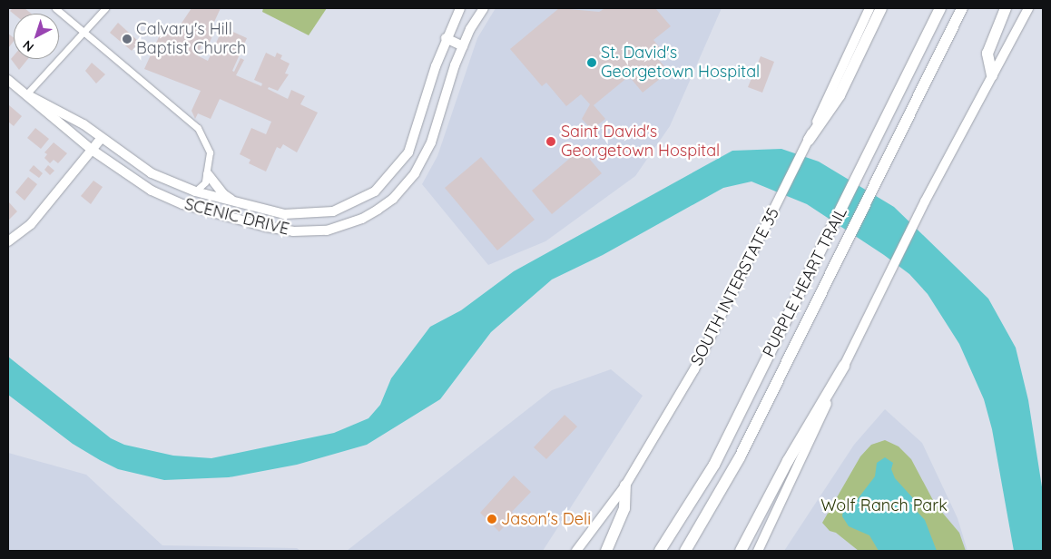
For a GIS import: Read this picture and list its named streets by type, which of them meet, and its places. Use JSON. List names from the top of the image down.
{
  "streets": {
    "highway": ["PURPLE HEART TRAIL"],
    "street": ["SCENIC DRIVE", "SOUTH INTERSTATE 35"]
  },
  "parks": ["Wolf Ranch Park"],
  "places": [
    "Calvary's Hill Baptist Church",
    "St. David's Georgetown Hospital",
    "Saint David's Georgetown Hospital",
    "Jason's Deli"
  ],
  "north": "bottom left"
}
